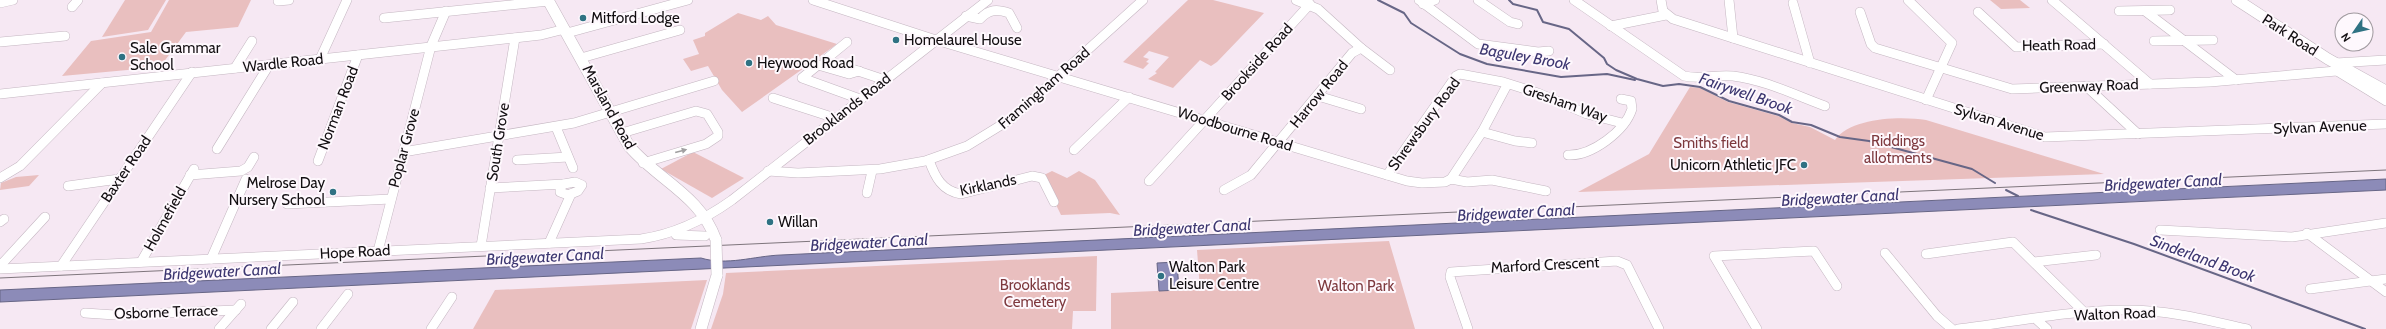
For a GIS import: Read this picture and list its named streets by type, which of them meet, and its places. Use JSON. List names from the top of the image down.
{
  "streets": {
    "main road": ["Park Road", "Marsland Road"],
    "street": [
      "Heath Road",
      "Brookside Road",
      "Wardle Road",
      "Greenway Road",
      "Framingham Road",
      "Harrow Road",
      "Gresham Way",
      "Norman Road",
      "Brooklands Road",
      "Sylvan Avenue",
      "Shrewsbury Road",
      "Woodbourne Road",
      "South Grove",
      "Poplar Grove",
      "Baxter Road",
      "Kirklands",
      "Holmefield",
      "Hope Road",
      "Marford Crescent",
      "Osborne Terrace",
      "Walton Road"
    ]
  },
  "crossings": [
    ["Park Road", "Greenway Road"],
    ["Brookside Road", "Woodbourne Road"],
    ["Wardle Road", "Marsland Road"],
    ["Wardle Road", "Norman Road"],
    ["Wardle Road", "South Grove"],
    ["Wardle Road", "Poplar Grove"],
    ["Wardle Road", "Baxter Road"],
    ["Framingham Road", "Brooklands Road"],
    ["Framingham Road", "Woodbourne Road"],
    ["Framingham Road", "Kirklands"],
    ["Harrow Road", "Woodbourne Road"],
    ["Gresham Way", "Shrewsbury Road"],
    ["Marsland Road", "Brooklands Road"],
    ["Marsland Road", "Hope Road"],
    ["Brooklands Road", "Woodbourne Road"],
    ["Brooklands Road", "Hope Road"],
    ["Shrewsbury Road", "Woodbourne Road"],
    ["South Grove", "Hope Road"],
    ["Poplar Grove", "Hope Road"],
    ["Baxter Road", "Hope Road"],
    ["Holmefield", "Hope Road"]
  ],
  "water": [
    "Baguley Brook",
    "Fairywell Brook",
    "Bridgewater Canal",
    "Sinderland Brook"
  ],
  "parks": [
    "Riddings allotments",
    "Smiths field",
    "Brooklands Cemetery",
    "Walton Park"
  ],
  "places": [
    "Mitford Lodge",
    "Homelaurel House",
    "Sale Grammar School",
    "Heywood Road",
    "Unicorn Athletic JFC",
    "Melrose Day Nursery School",
    "Willan",
    "Walton Park Leisure Centre"
  ],
  "north": "bottom left"
}
